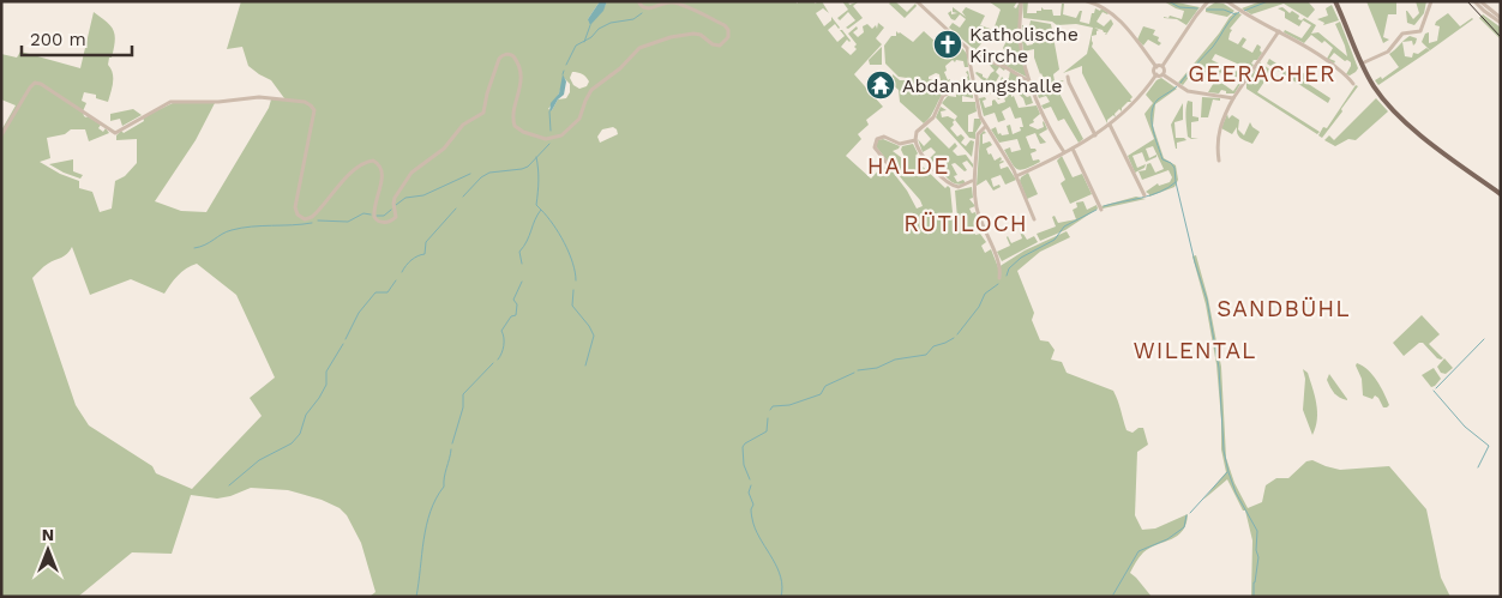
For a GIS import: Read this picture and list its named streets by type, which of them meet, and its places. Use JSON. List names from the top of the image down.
{
  "districts": [
    "GEERACHER",
    "HALDE",
    "RÜTILOCH",
    "SANDBÜHL",
    "WILENTAL"
  ],
  "places": {
    "church": ["Katholische Kirche"],
    "temple": ["Abdankungshalle"]
  },
  "scale_bar": "200 m",
  "north": "top"
}
